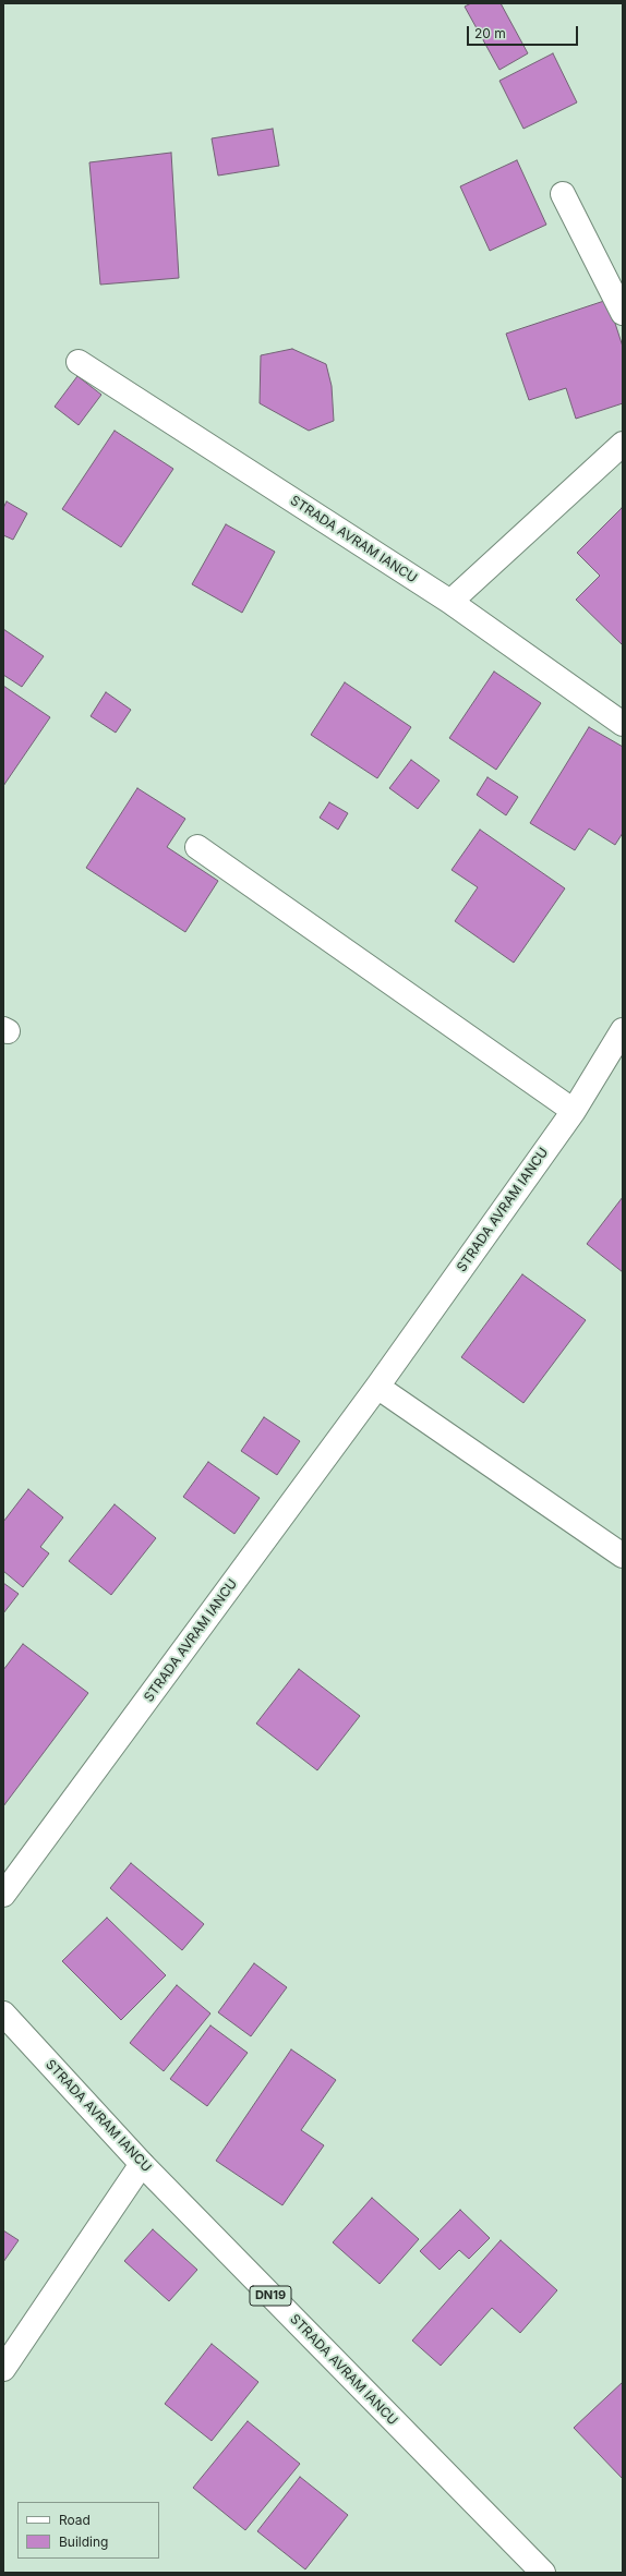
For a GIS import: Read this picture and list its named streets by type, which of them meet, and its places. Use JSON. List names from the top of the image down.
{
  "streets": {
    "street": ["STRADA AVRAM IANCU", "DN19"]
  },
  "legend": ["Road", "Building"],
  "scale_bar": "20 m"
}
